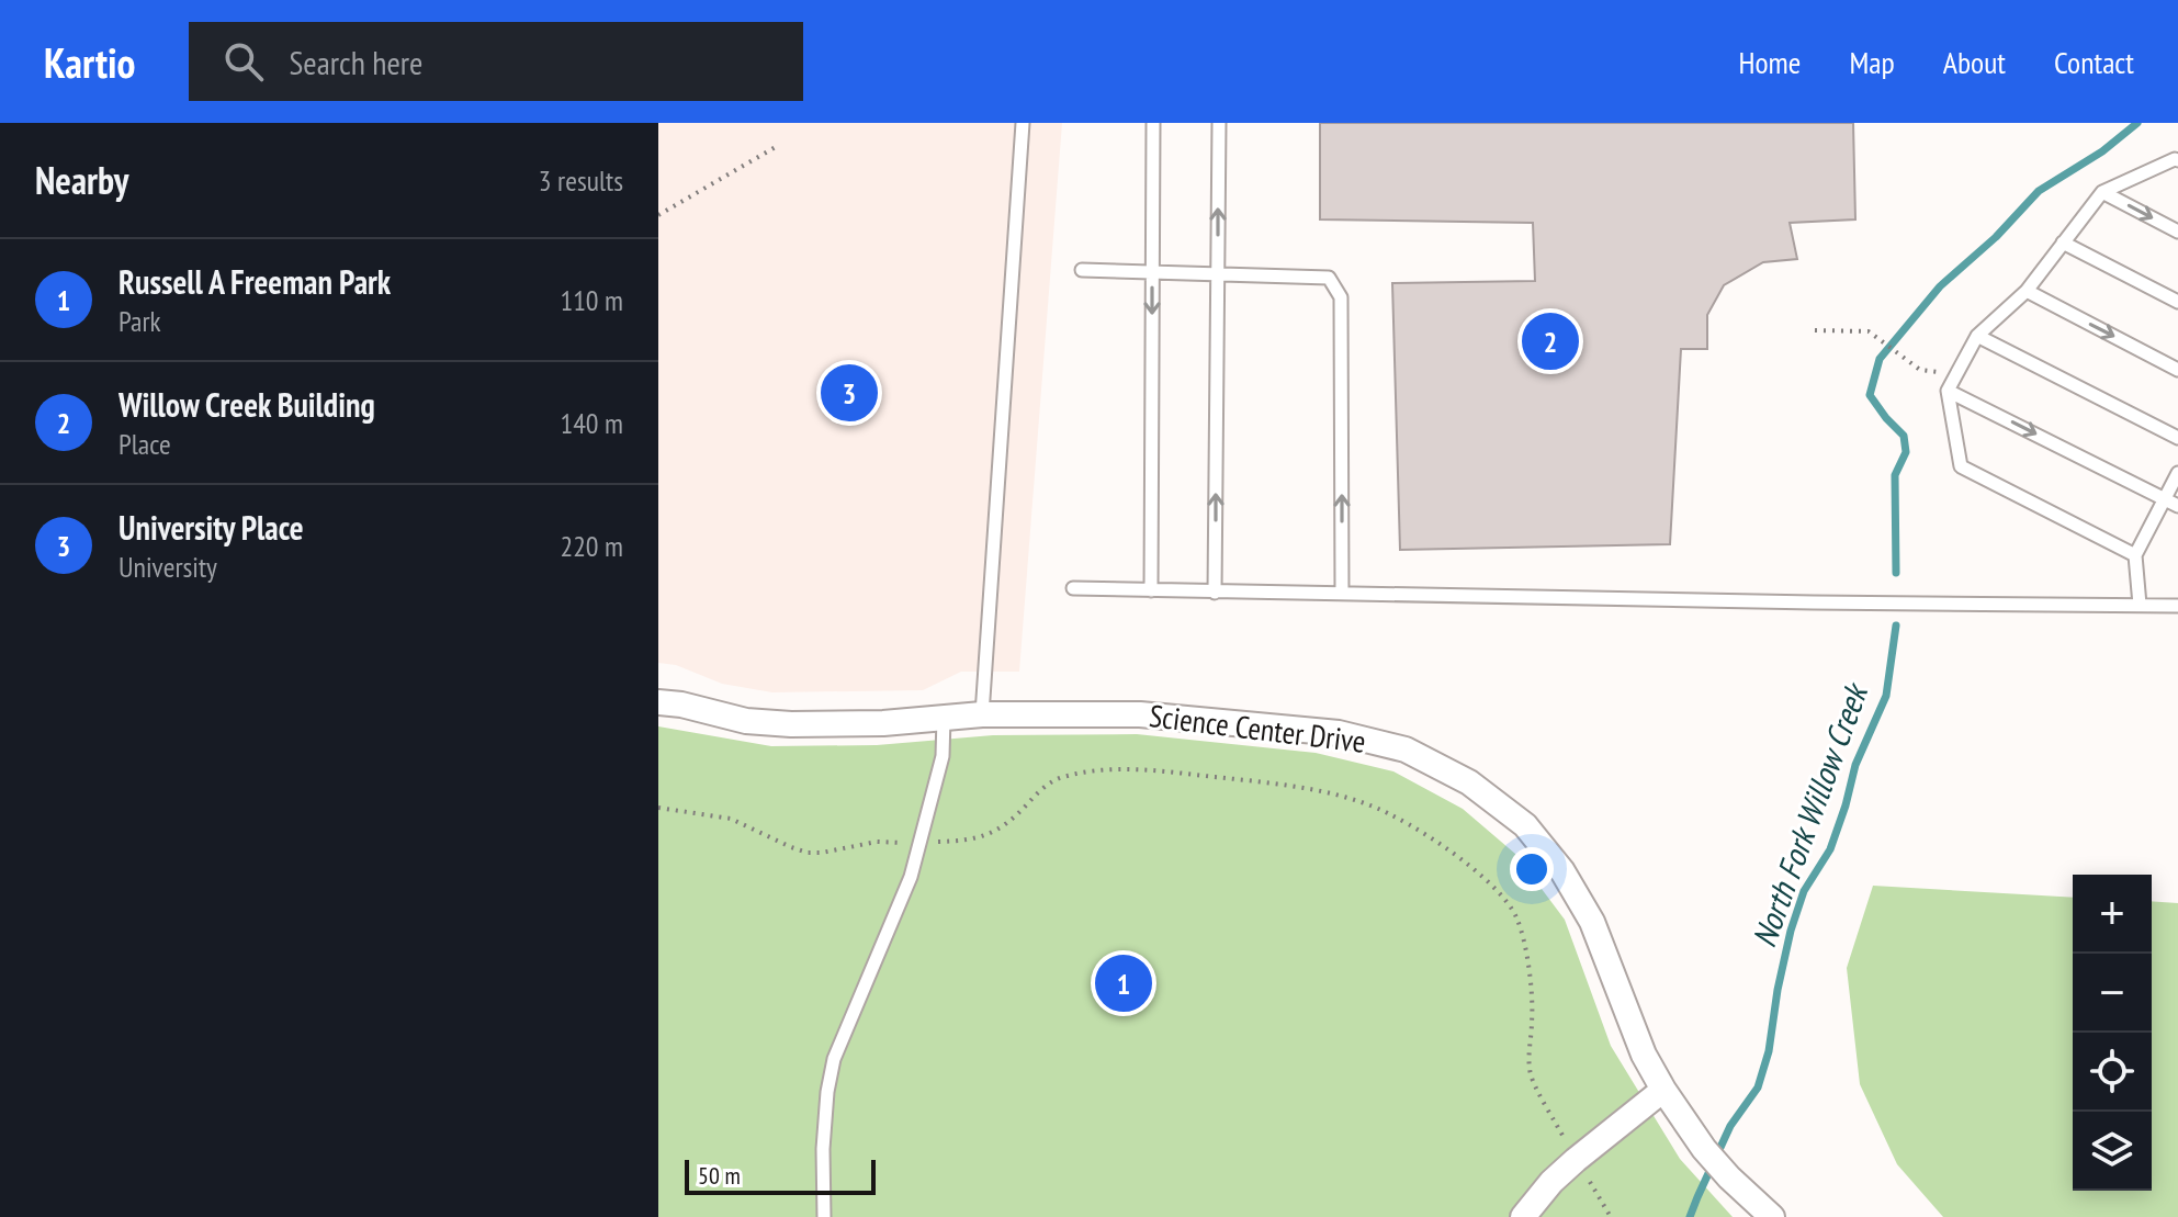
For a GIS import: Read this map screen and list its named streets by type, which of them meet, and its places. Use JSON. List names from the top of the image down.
{
  "streets": {
    "street": ["Science Center Drive"]
  },
  "water": ["North Fork Willow Creek"],
  "scale_bar": "50 m",
  "page": {
    "header": "Kartio",
    "search": "Search here",
    "nav": [
      "Home",
      "Map",
      "About",
      "Contact"
    ],
    "heading": ["Nearby", "3 results"],
    "list": [
      {
        "mark": "1",
        "name": "Russell A Freeman Park",
        "note": "Park",
        "value": "110 m"
      },
      {
        "mark": "2",
        "name": "Willow Creek Building",
        "note": "Place",
        "value": "140 m"
      },
      {
        "mark": "3",
        "name": "University Place",
        "note": "University",
        "value": "220 m"
      }
    ],
    "pins": ["2", "3", "1"],
    "map_buttons": ["+", "−"],
    "scale": "50 m"
  }
}
